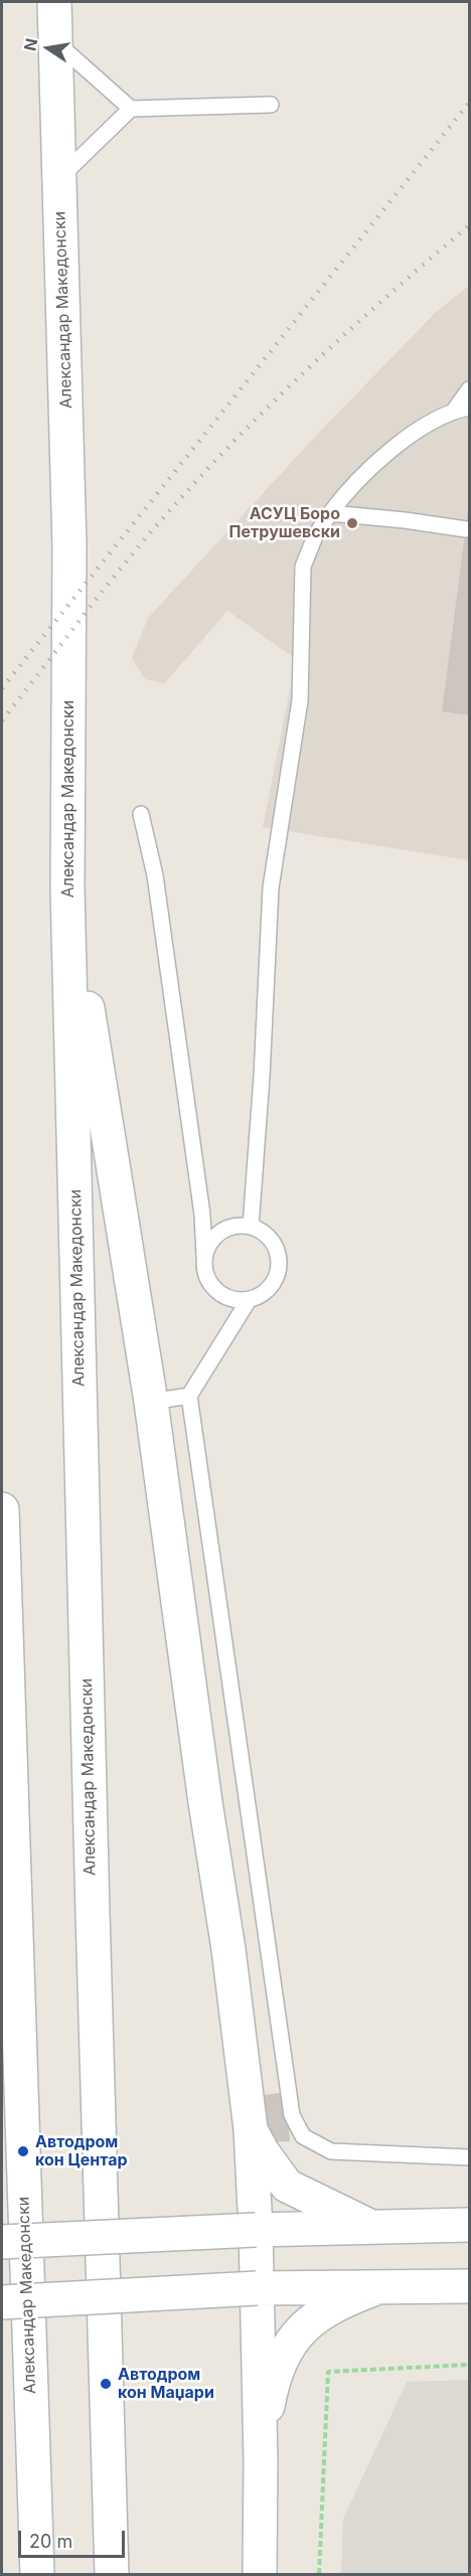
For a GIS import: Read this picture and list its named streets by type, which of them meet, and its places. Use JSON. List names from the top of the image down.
{
  "streets": {
    "street": ["Александар Македонски"]
  },
  "places": ["АСУЦ Боро Петрушевски", "Автодром кон Центар", "Автодром кон Маџари"],
  "scale_bar": "20 m",
  "north": "left"
}
